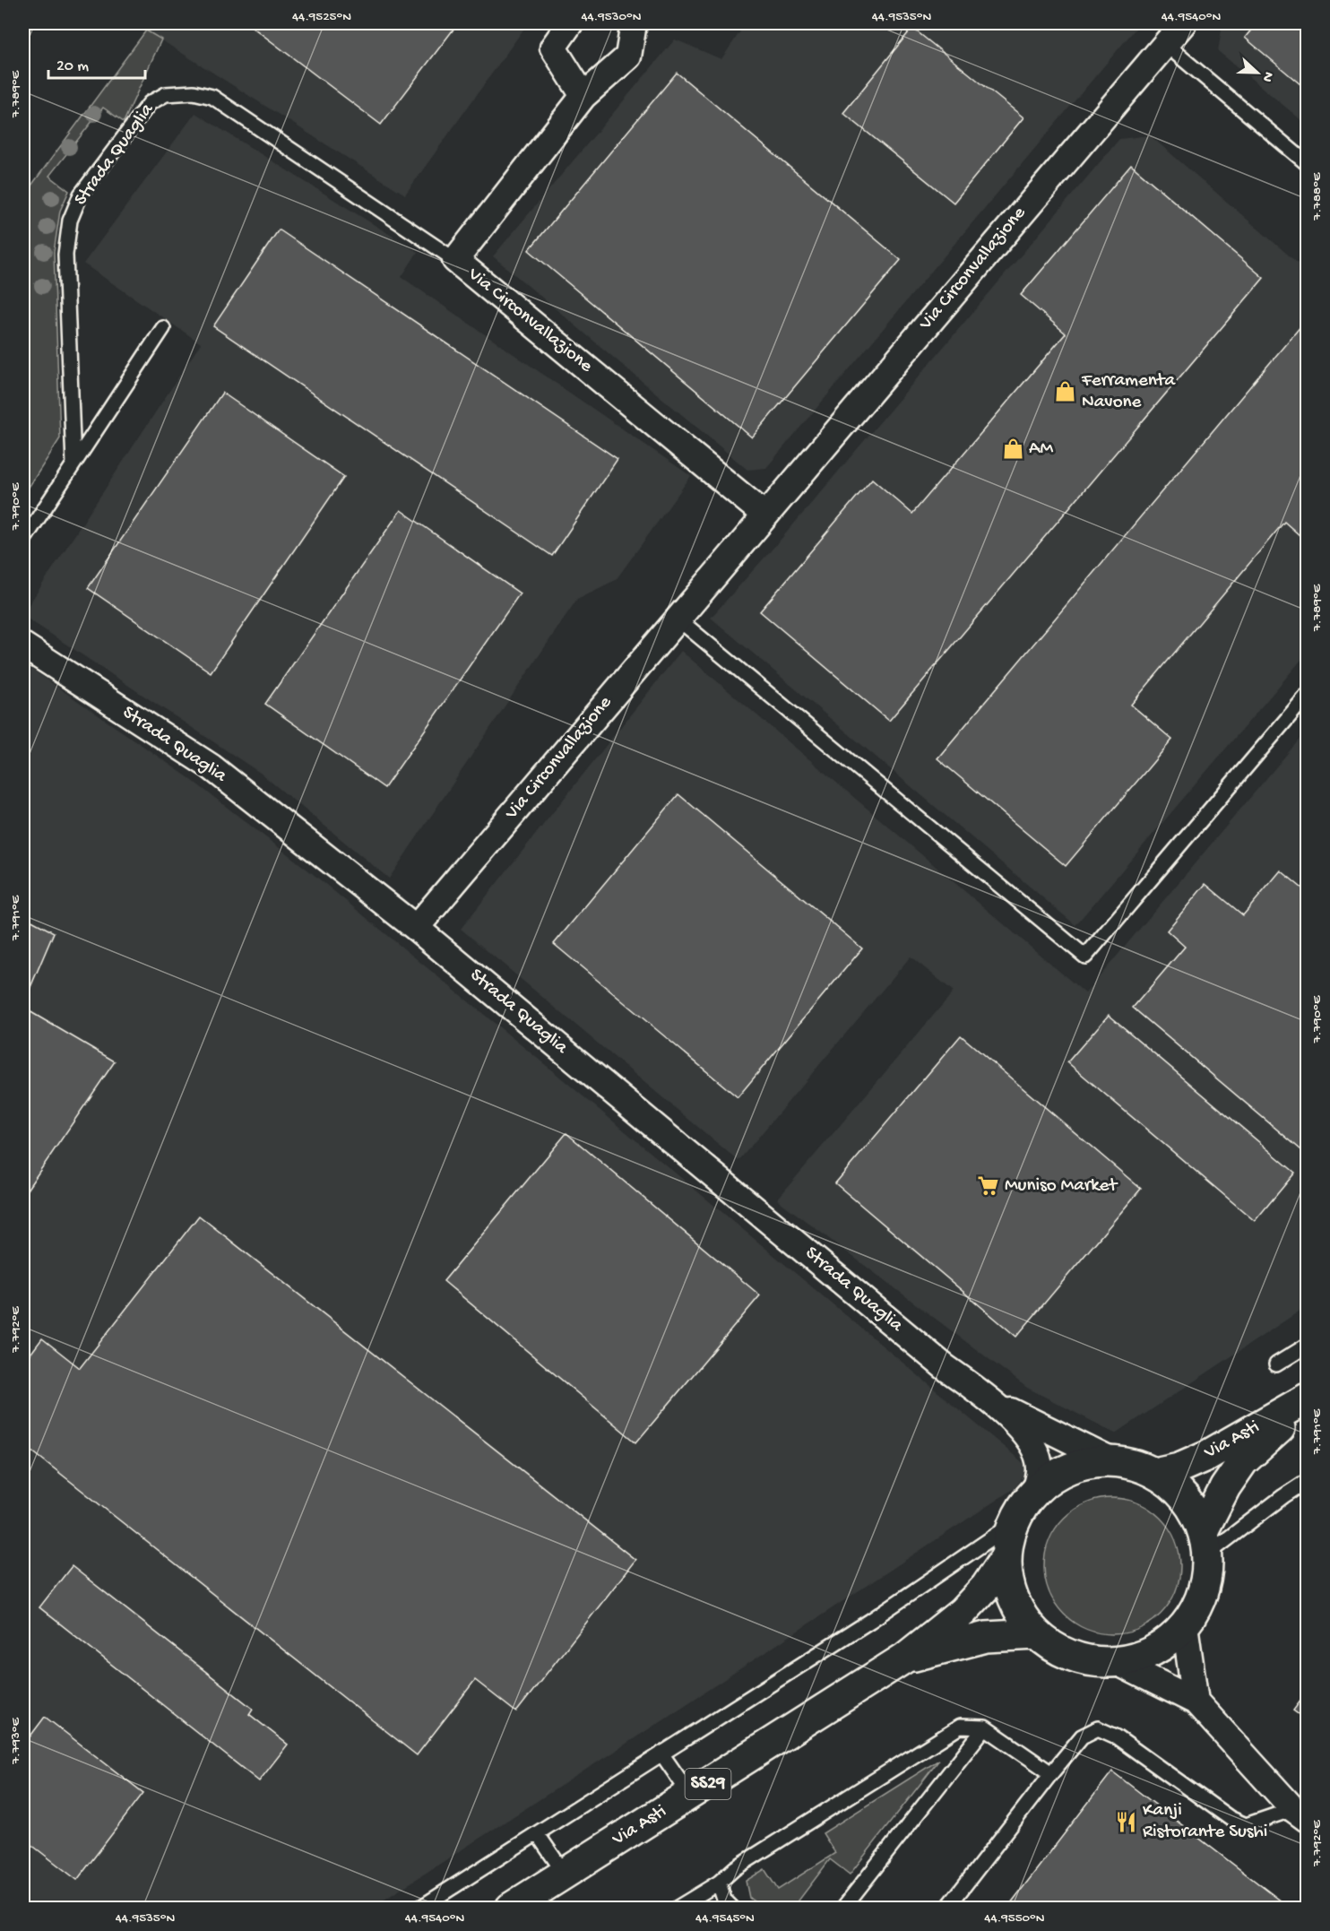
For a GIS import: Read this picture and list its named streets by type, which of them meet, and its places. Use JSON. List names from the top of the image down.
{
  "streets": {
    "main road": ["Via Asti", "SS29"],
    "street": ["Strada Quaglia", "Via Circonvallazione"]
  },
  "crossings": [
    ["Strada Quaglia", "Via Circonvallazione"]
  ],
  "places": {
    "shop": ["Ferramenta Navone", "AM"],
    "supermarket": ["Muniso Market"],
    "restaurant": ["Kanji Ristorante Sushi"]
  },
  "scale_bar": "20 m",
  "north": "right",
  "coordinates": [
    "44.9525°N",
    "44.9530°N",
    "44.9535°N",
    "44.9540°N",
    "7.789°E",
    "7.788°E",
    "7.790°E",
    "7.791°E",
    "7.792°E",
    "7.793°E",
    "44.9545°N",
    "44.9550°N"
  ]
}
